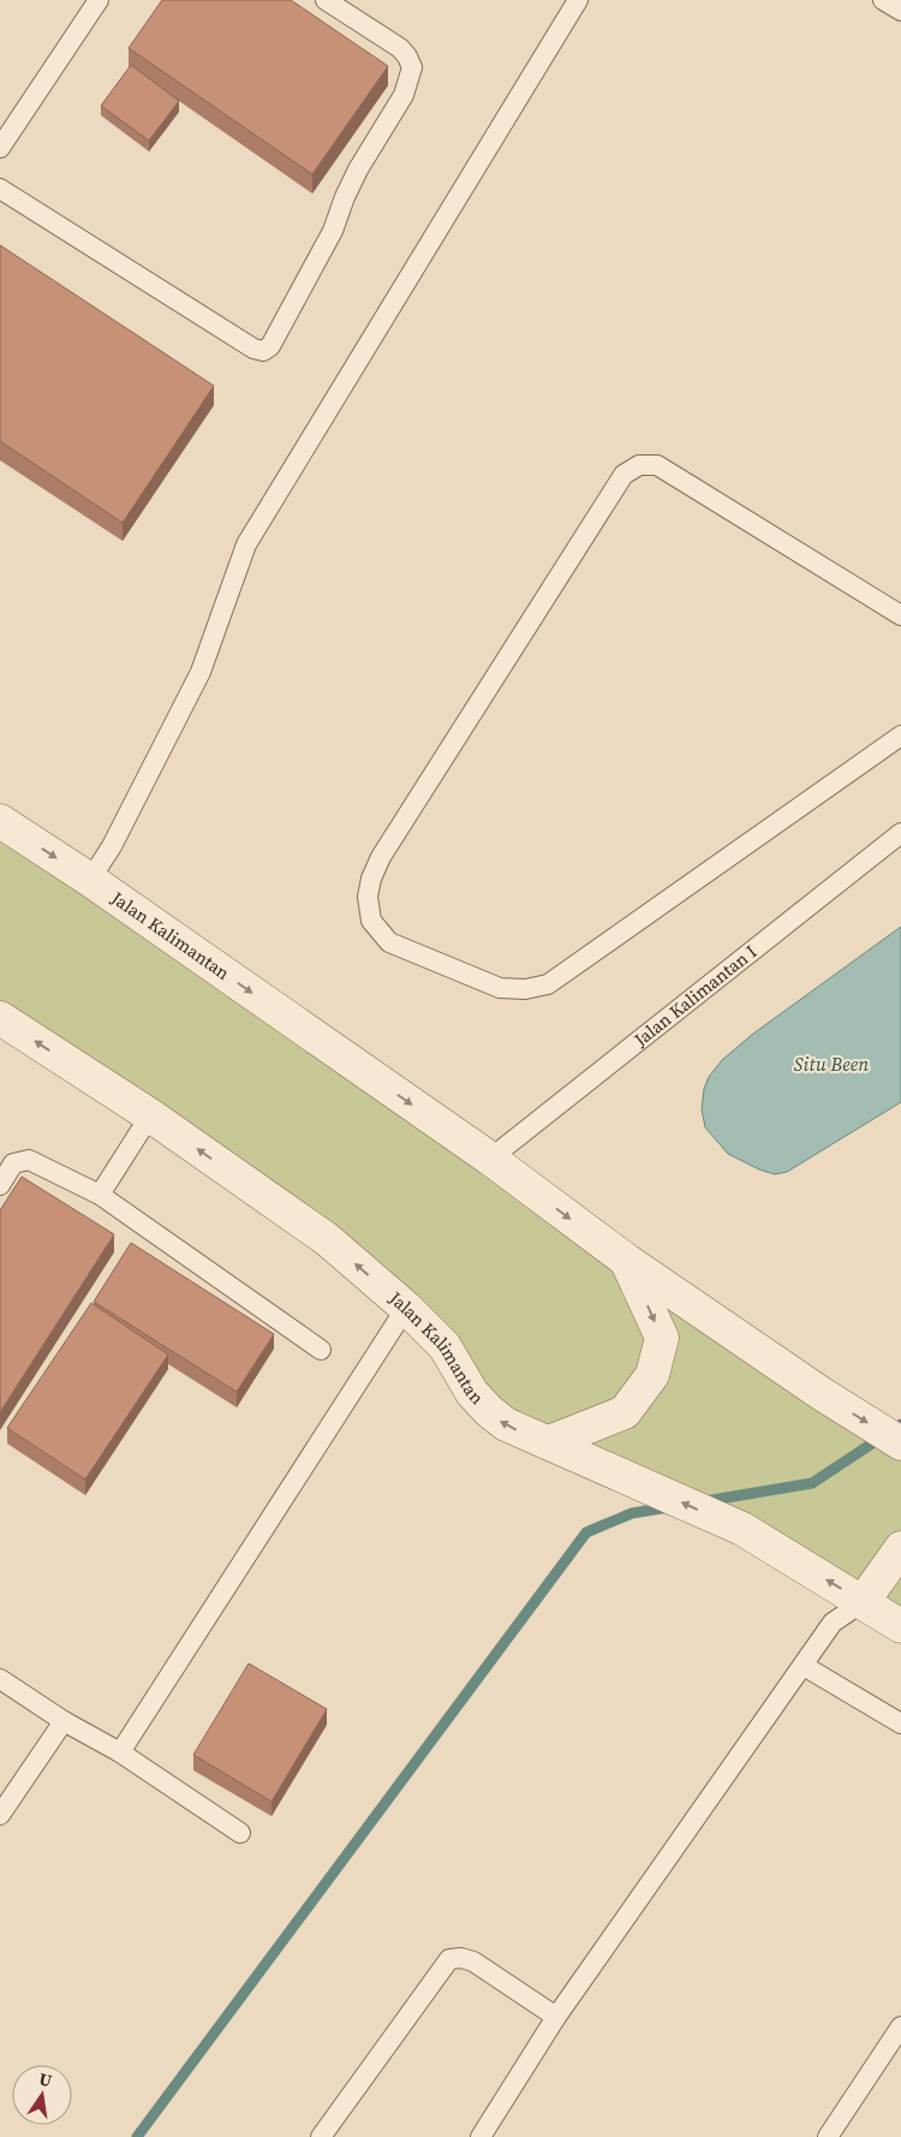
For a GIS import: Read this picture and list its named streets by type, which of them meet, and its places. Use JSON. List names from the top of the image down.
{
  "streets": {
    "street": ["Jalan Kalimantan"],
    "lane": ["Jalan Kalimantan I"]
  },
  "crossings": [
    ["Jalan Kalimantan", "Jalan Kalimantan I"]
  ],
  "water": ["Situ Been"],
  "north": "top"
}
